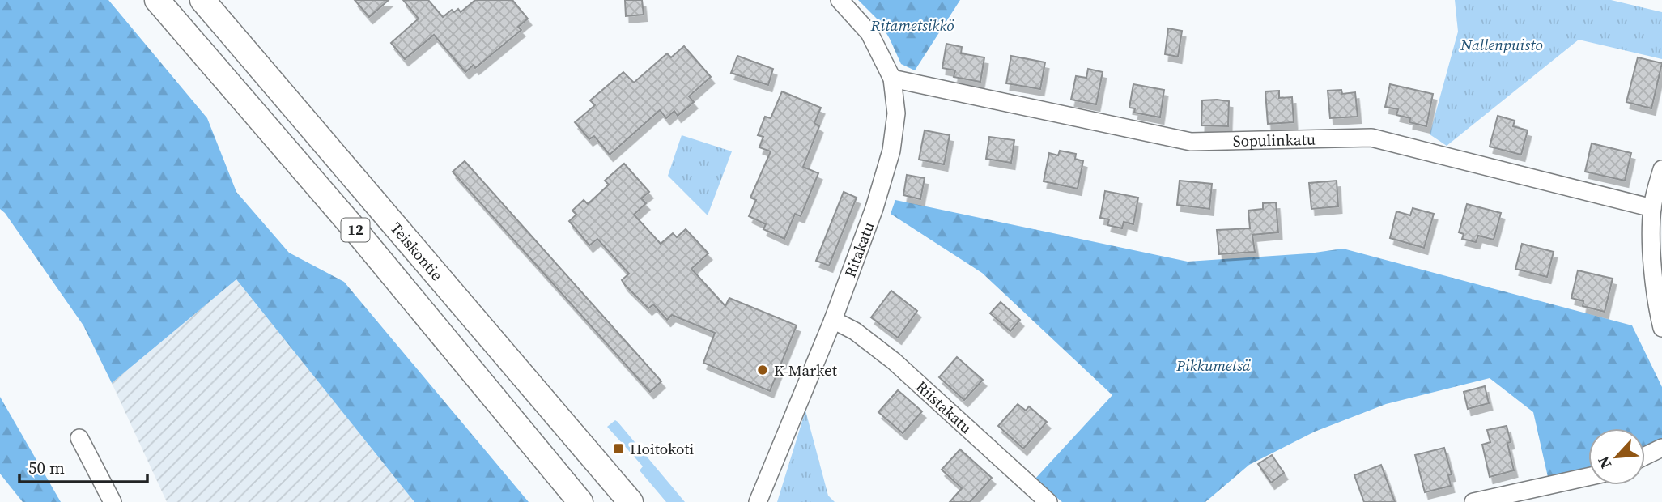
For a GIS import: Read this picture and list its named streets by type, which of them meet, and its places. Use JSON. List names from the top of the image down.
{
  "streets": {
    "highway": ["12", "Teiskontie"],
    "street": ["Sopulinkatu", "Ritakatu", "Riistakatu"]
  },
  "crossings": [
    ["Sopulinkatu", "Ritakatu"],
    ["Ritakatu", "Riistakatu"]
  ],
  "parks": ["Ritametsikkö", "Nallenpuisto", "Pikkumetsä"],
  "places": {
    "other": ["K-Market"],
    "transit": ["Hoitokoti"]
  },
  "scale_bar": "50 m",
  "north": "bottom left"
}
